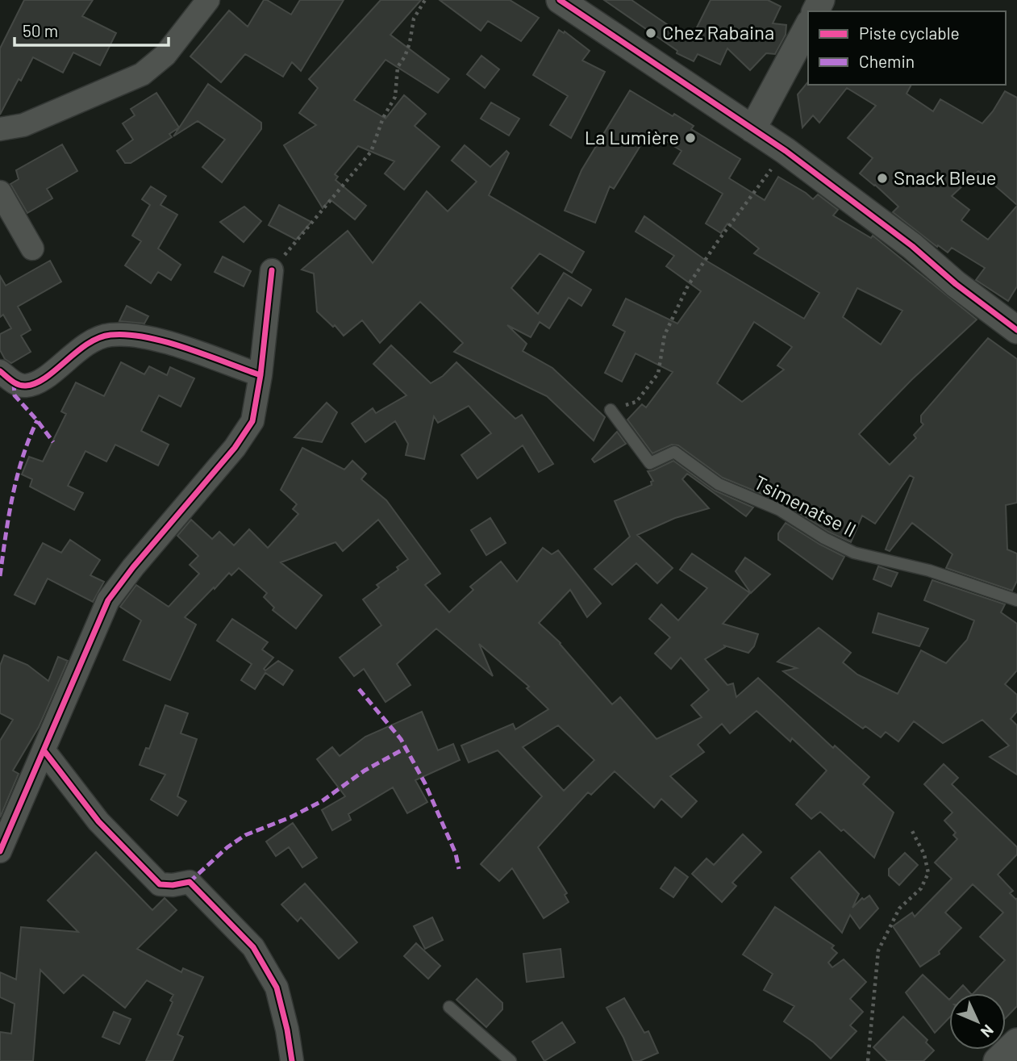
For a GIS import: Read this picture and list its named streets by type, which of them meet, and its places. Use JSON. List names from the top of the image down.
{
  "streets": {
    "lane": ["Tsimenatse II"]
  },
  "places": ["Chez Rabaina", "La Lumière", "Snack Bleue"],
  "legend": ["Piste cyclable", "Chemin"],
  "scale_bar": "50 m",
  "north": "bottom right"
}
